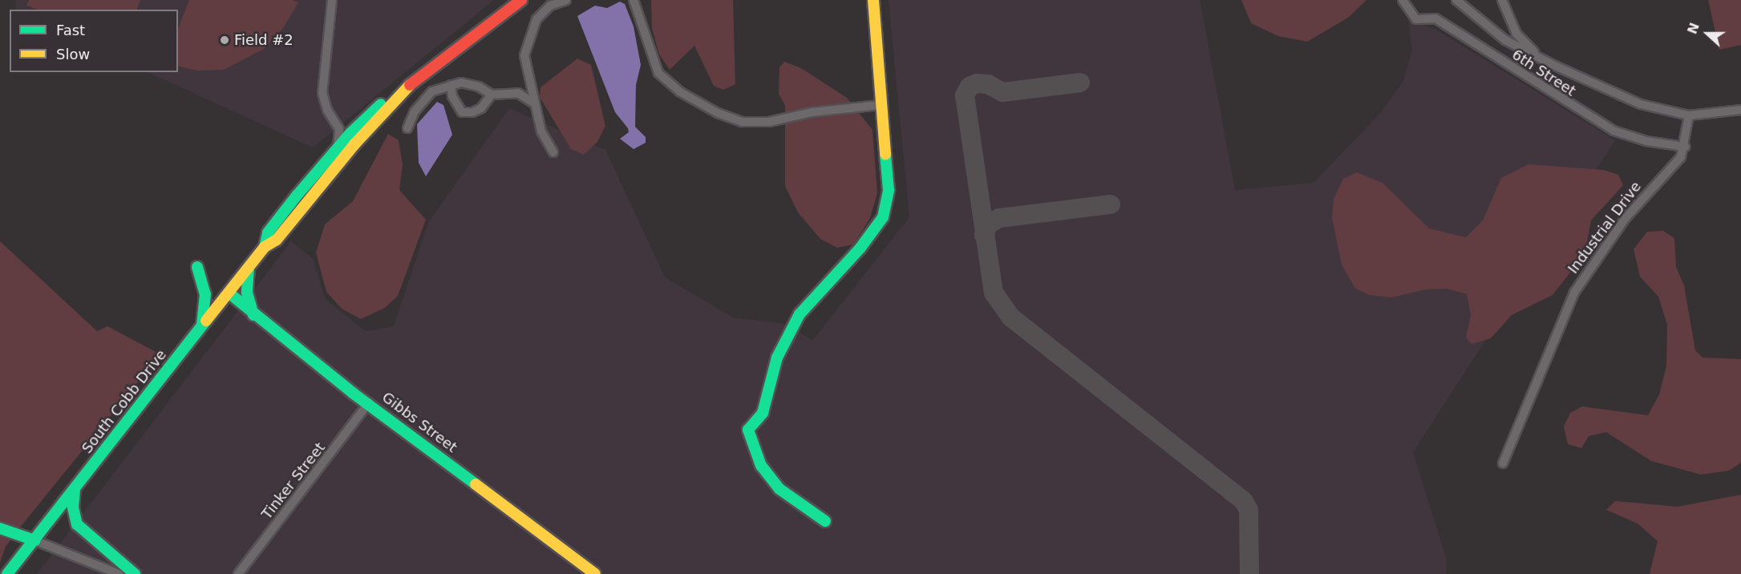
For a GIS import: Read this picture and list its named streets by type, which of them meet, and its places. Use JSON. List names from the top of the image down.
{
  "streets": {
    "main road": ["South Cobb Drive", "Gibbs Street"],
    "street": ["6th Street", "Industrial Drive", "Tinker Street"]
  },
  "crossings": [
    ["6th Street", "Industrial Drive"],
    ["South Cobb Drive", "Gibbs Street"],
    ["Gibbs Street", "Tinker Street"]
  ],
  "places": ["Field #2"],
  "legend": ["Fast", "Slow"],
  "north": "left"
}
